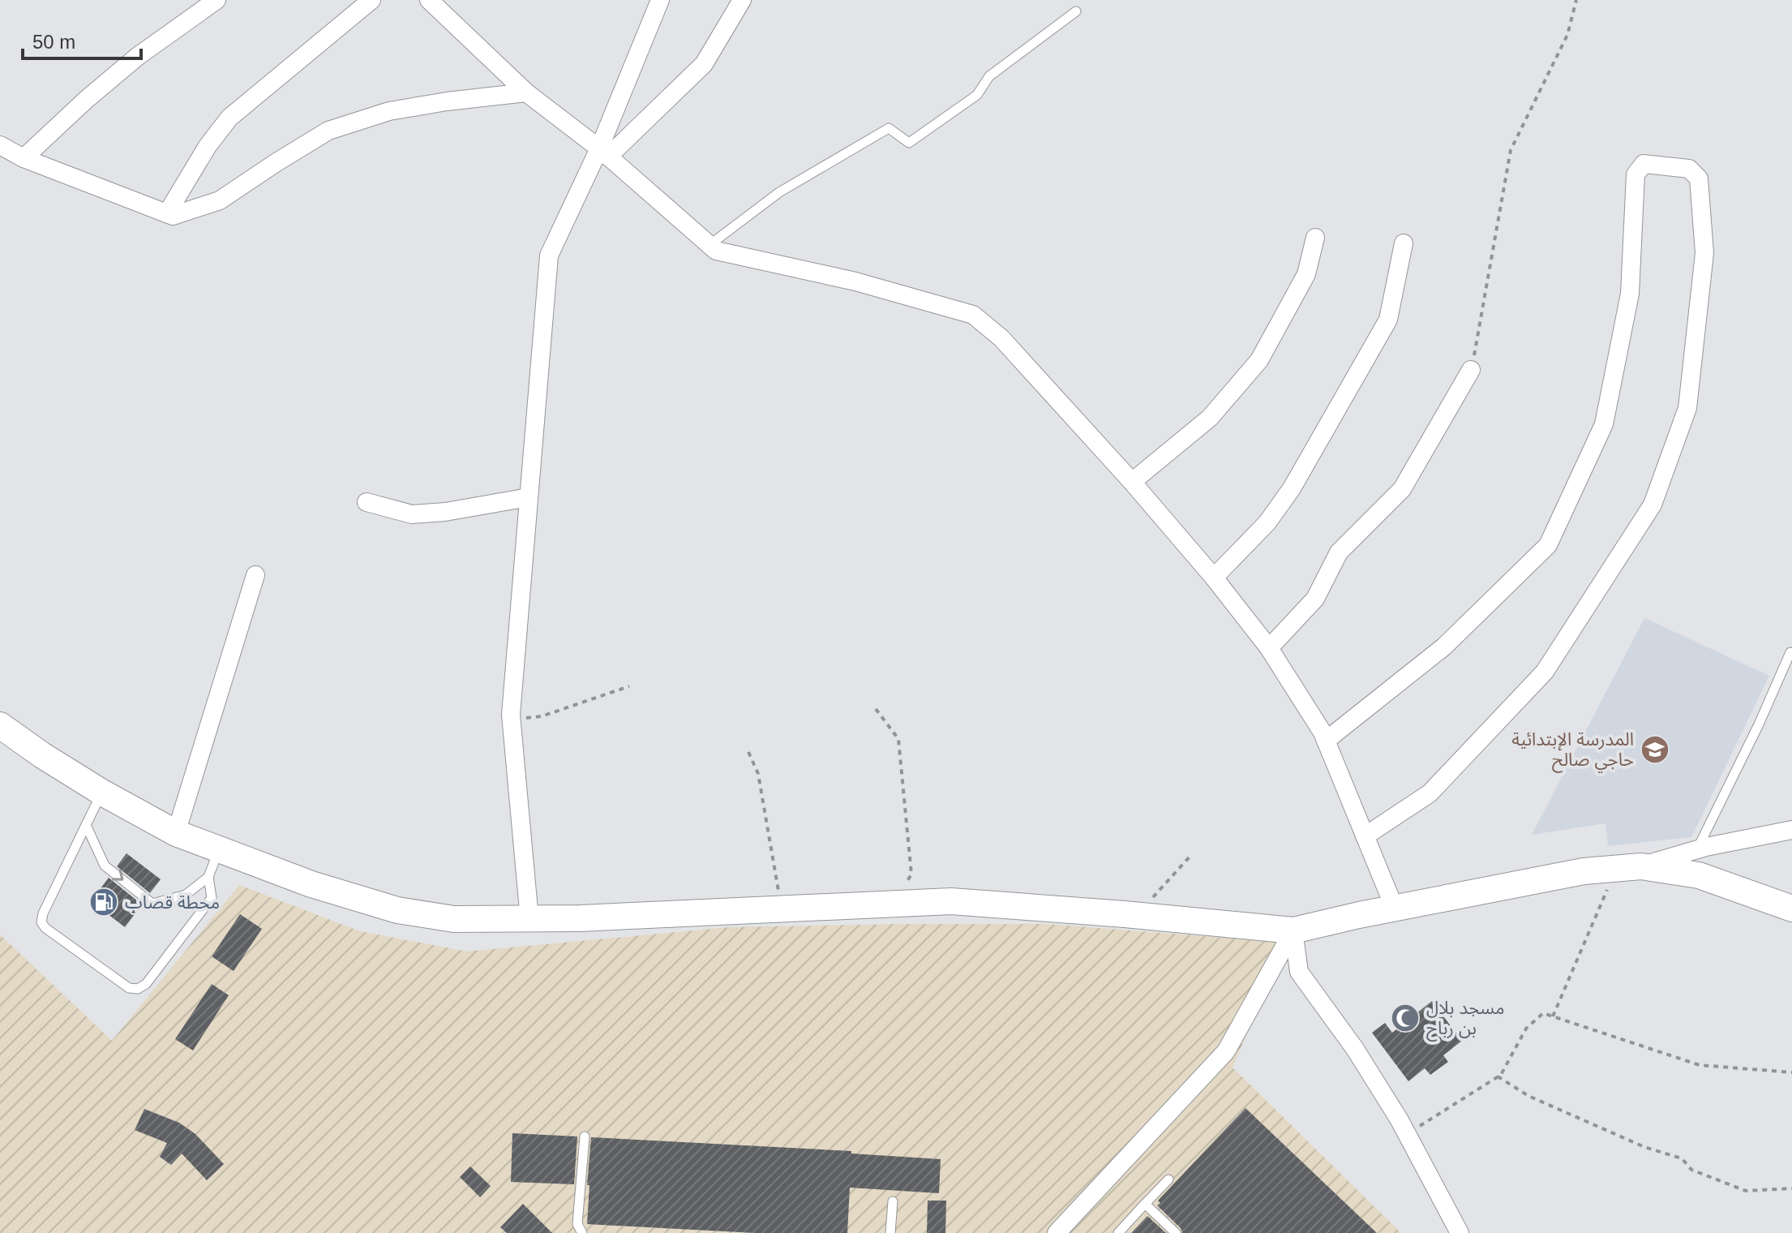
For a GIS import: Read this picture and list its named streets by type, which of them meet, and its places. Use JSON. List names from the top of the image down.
{
  "places": {
    "school or university": ["المدرسة الإبتدائية حاجي صالح"],
    "fuel station": ["محطة قصاب"],
    "mosque": ["مسجد بلال بن رباح"]
  },
  "scale_bar": "50 m"
}
